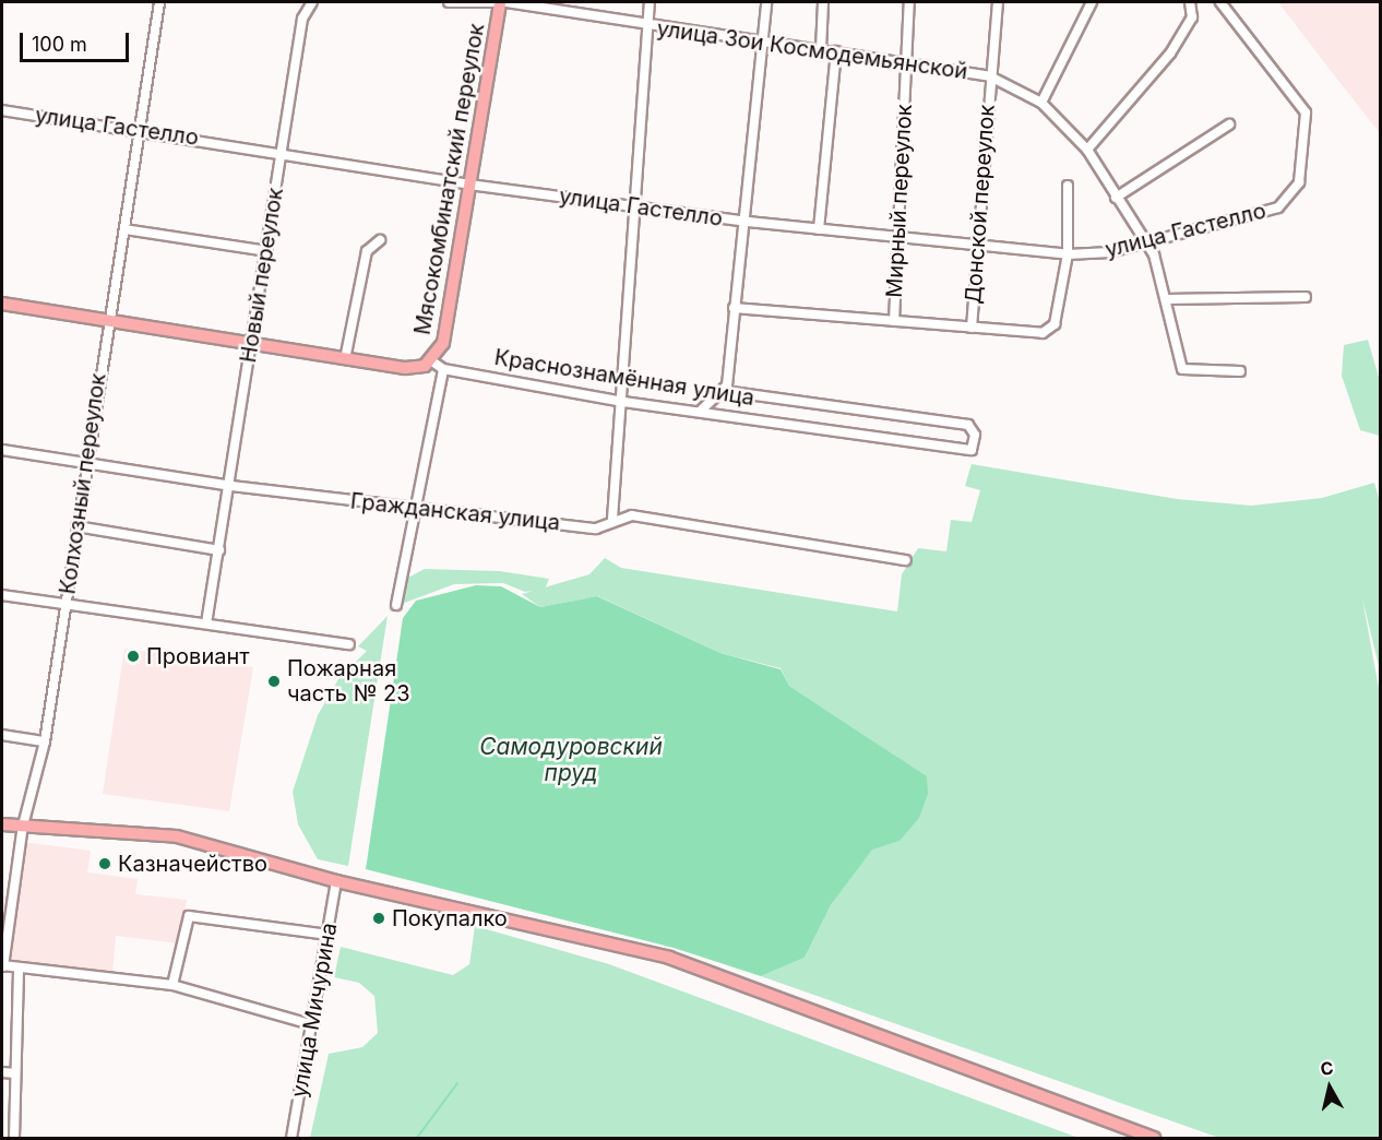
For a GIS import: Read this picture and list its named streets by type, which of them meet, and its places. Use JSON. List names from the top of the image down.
{
  "streets": {
    "main road": ["Мясокомбинатский переулок"],
    "street": [
      "улица Зои Космодемьянской",
      "улица Гастелло",
      "Мирный переулок",
      "Донской переулок",
      "Новый переулок",
      "Краснознамённая улица",
      "Колхозный переулок",
      "Гражданская улица",
      "улица Мичурина"
    ]
  },
  "crossings": [
    ["улица Зои Космодемьянской", "улица Гастелло"],
    ["улица Зои Космодемьянской", "Мирный переулок"],
    ["улица Зои Космодемьянской", "Донской переулок"],
    ["улица Гастелло", "Мясокомбинатский переулок"],
    ["улица Гастелло", "Мирный переулок"],
    ["улица Гастелло", "Донской переулок"],
    ["улица Гастелло", "Новый переулок"],
    ["улица Гастелло", "Колхозный переулок"],
    ["Мясокомбинатский переулок", "Краснознамённая улица"],
    ["Новый переулок", "Гражданская улица"],
    ["Колхозный переулок", "Гражданская улица"]
  ],
  "water": ["Самодуровский пруд"],
  "places": [
    "Провиант",
    "Пожарная часть № 23",
    "Казначейство",
    "Покупалко"
  ],
  "scale_bar": "100 m",
  "north": "top"
}
